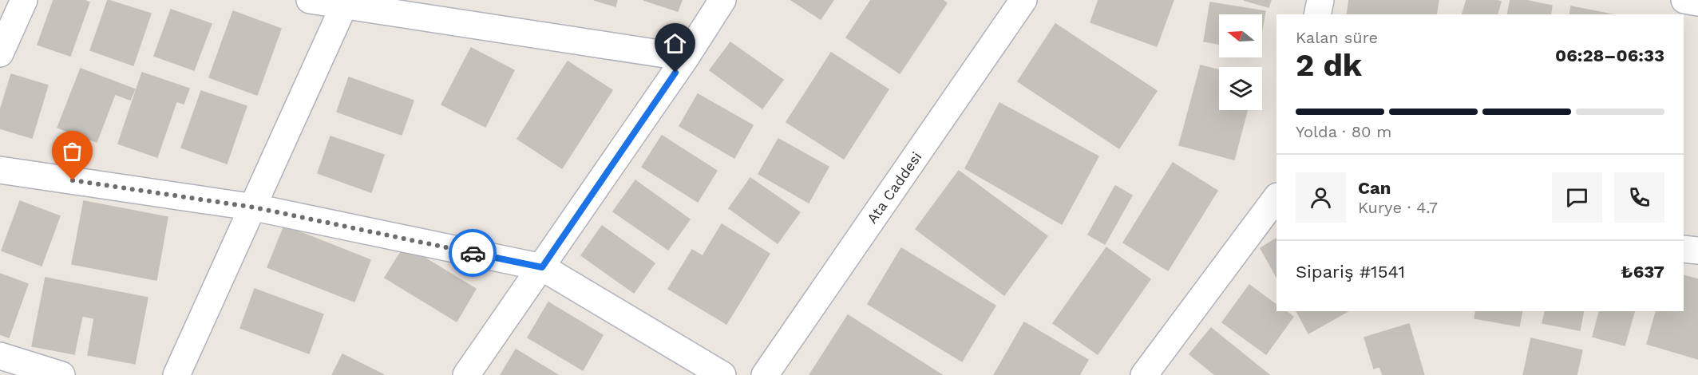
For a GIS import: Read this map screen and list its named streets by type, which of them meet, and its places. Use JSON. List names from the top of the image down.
{
  "streets": {
    "street": ["Ata Caddesi"]
  },
  "north": "left",
  "page": {
    "heading": ["2 dk", "Kalan süre", "06:28–06:33"],
    "panel": [
      "Can",
      "Kurye · 4.7",
      "Sipariş #1541",
      "₺637"
    ],
    "bar": "Yolda · 80 m"
  }
}
